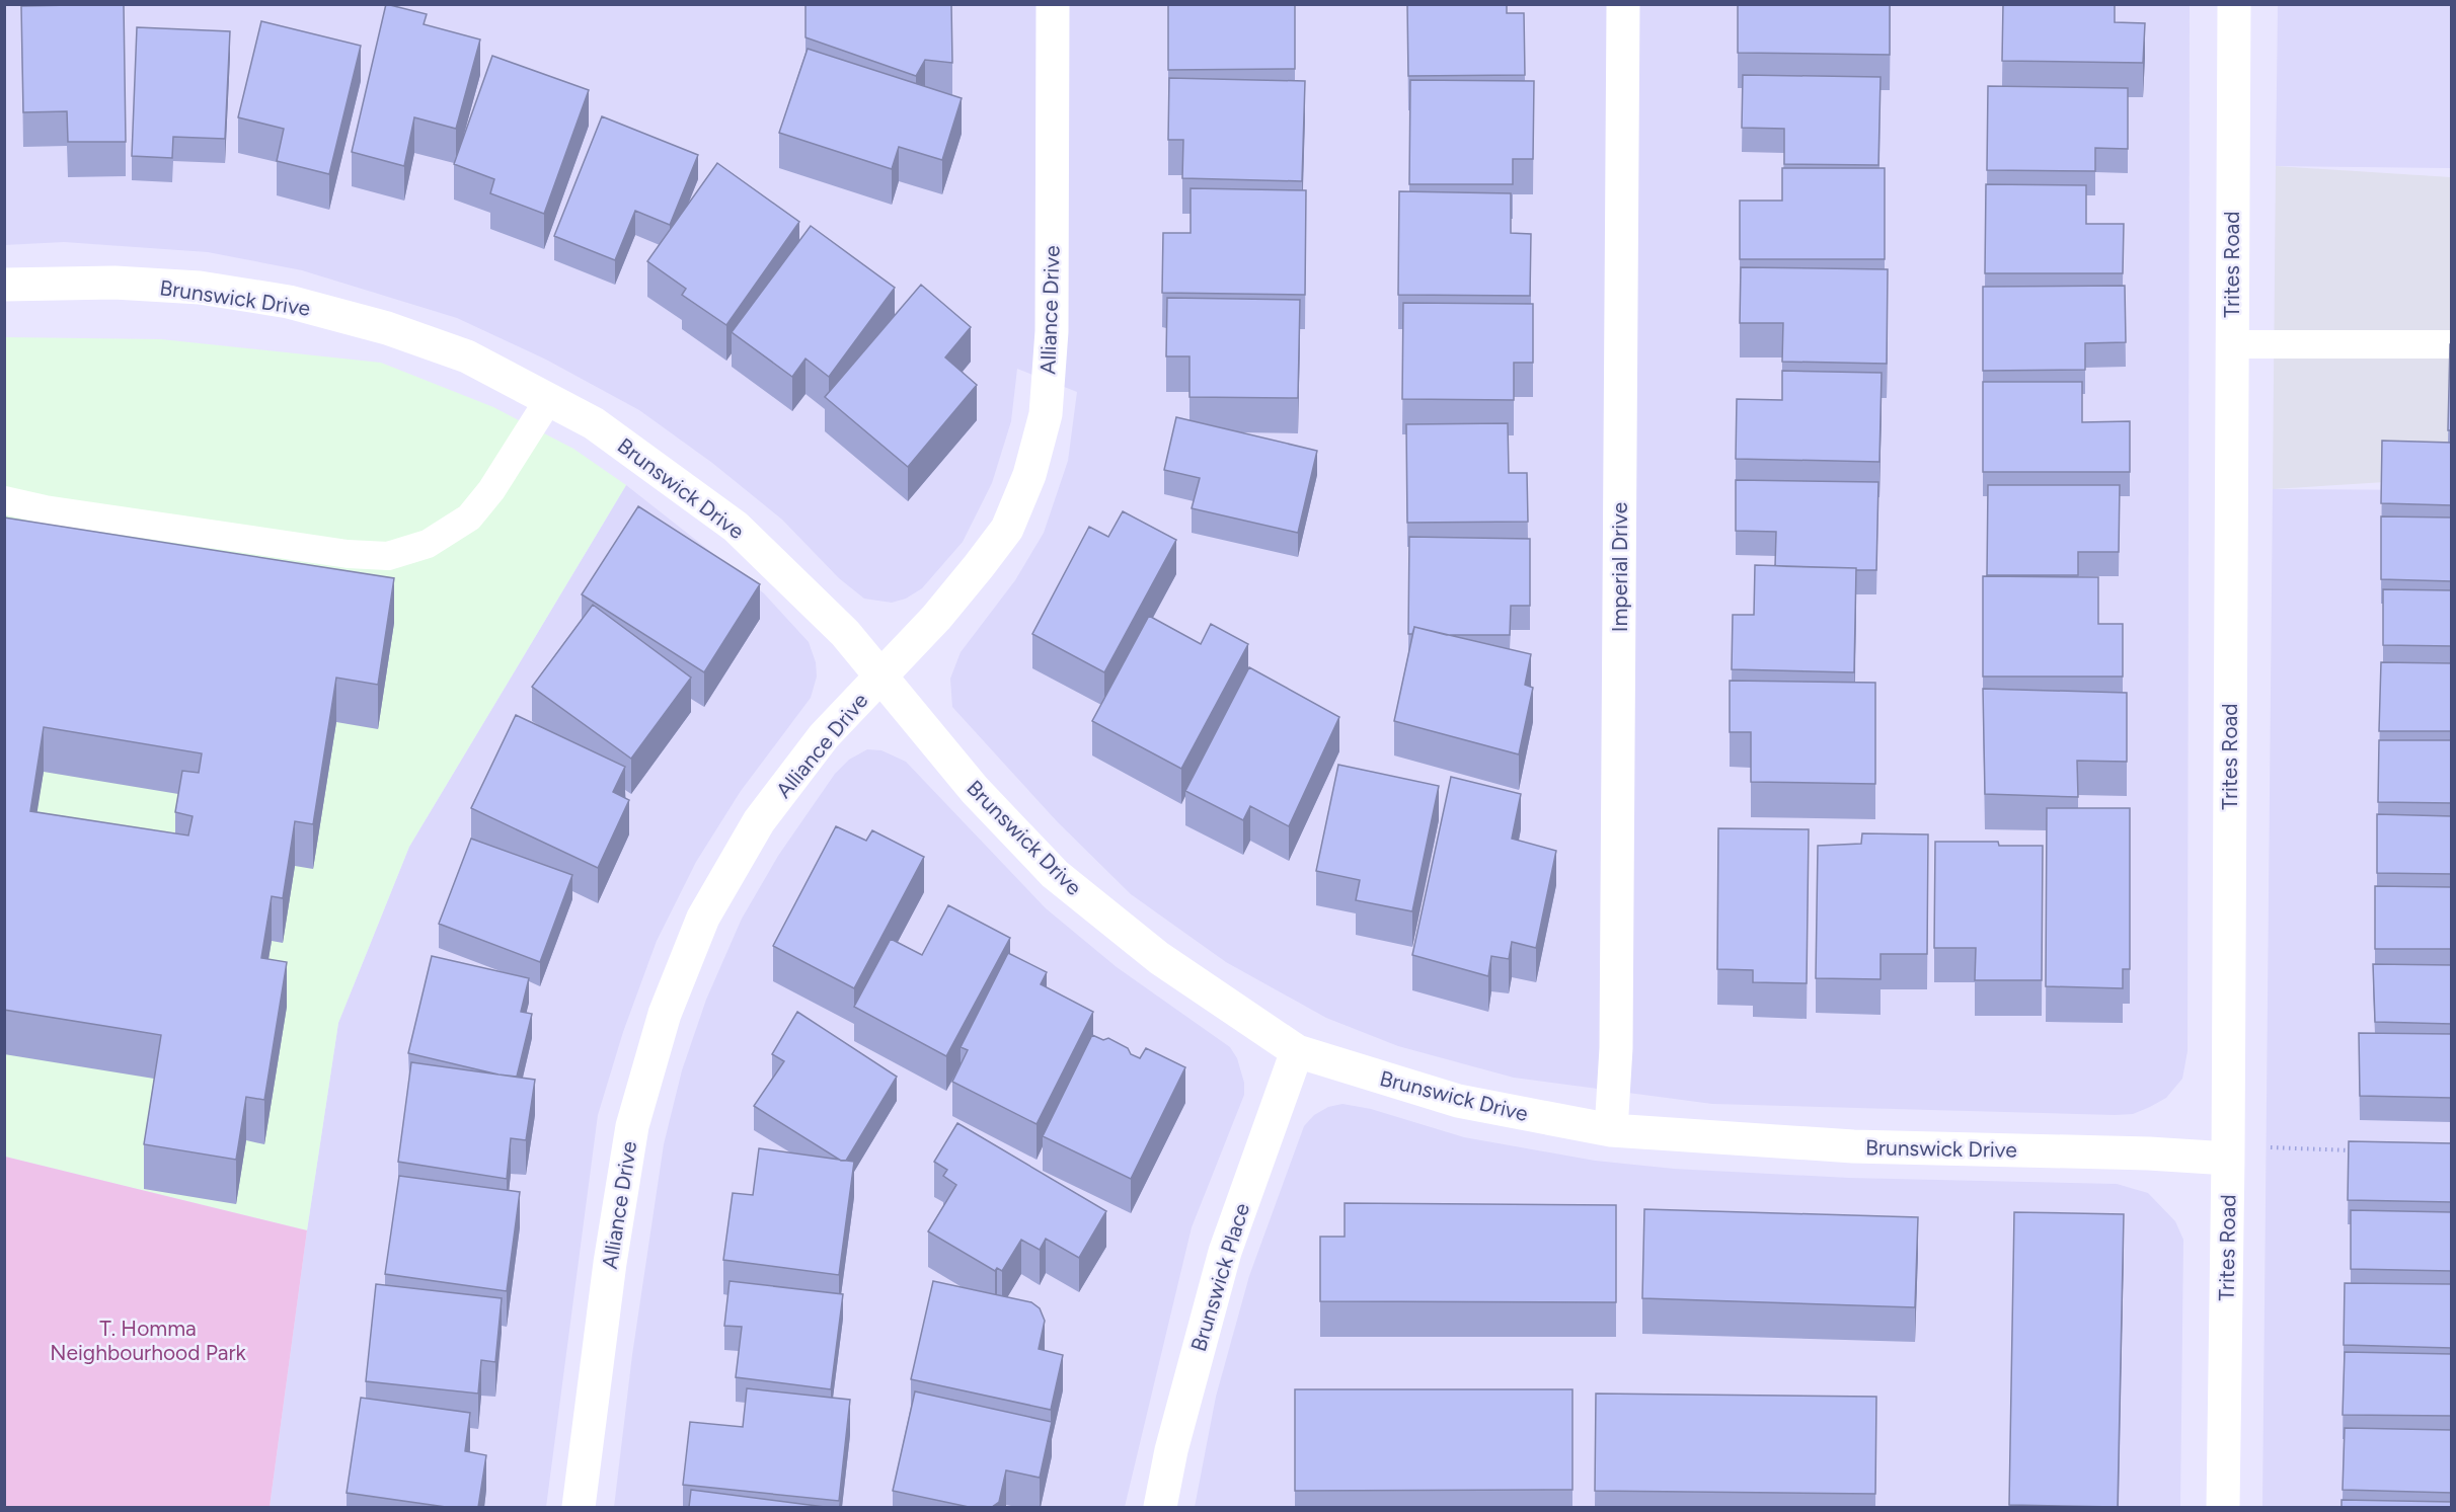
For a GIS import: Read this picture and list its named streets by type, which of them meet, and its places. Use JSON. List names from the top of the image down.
{
  "streets": {
    "street": [
      "Trites Road",
      "Brunswick Drive",
      "Alliance Drive",
      "Imperial Drive",
      "Brunswick Place"
    ]
  },
  "crossings": [
    ["Trites Road", "Brunswick Drive"],
    ["Brunswick Drive", "Alliance Drive"],
    ["Brunswick Drive", "Imperial Drive"],
    ["Brunswick Drive", "Brunswick Place"]
  ],
  "parks": ["T. Homma Neighbourhood Park"]
}
